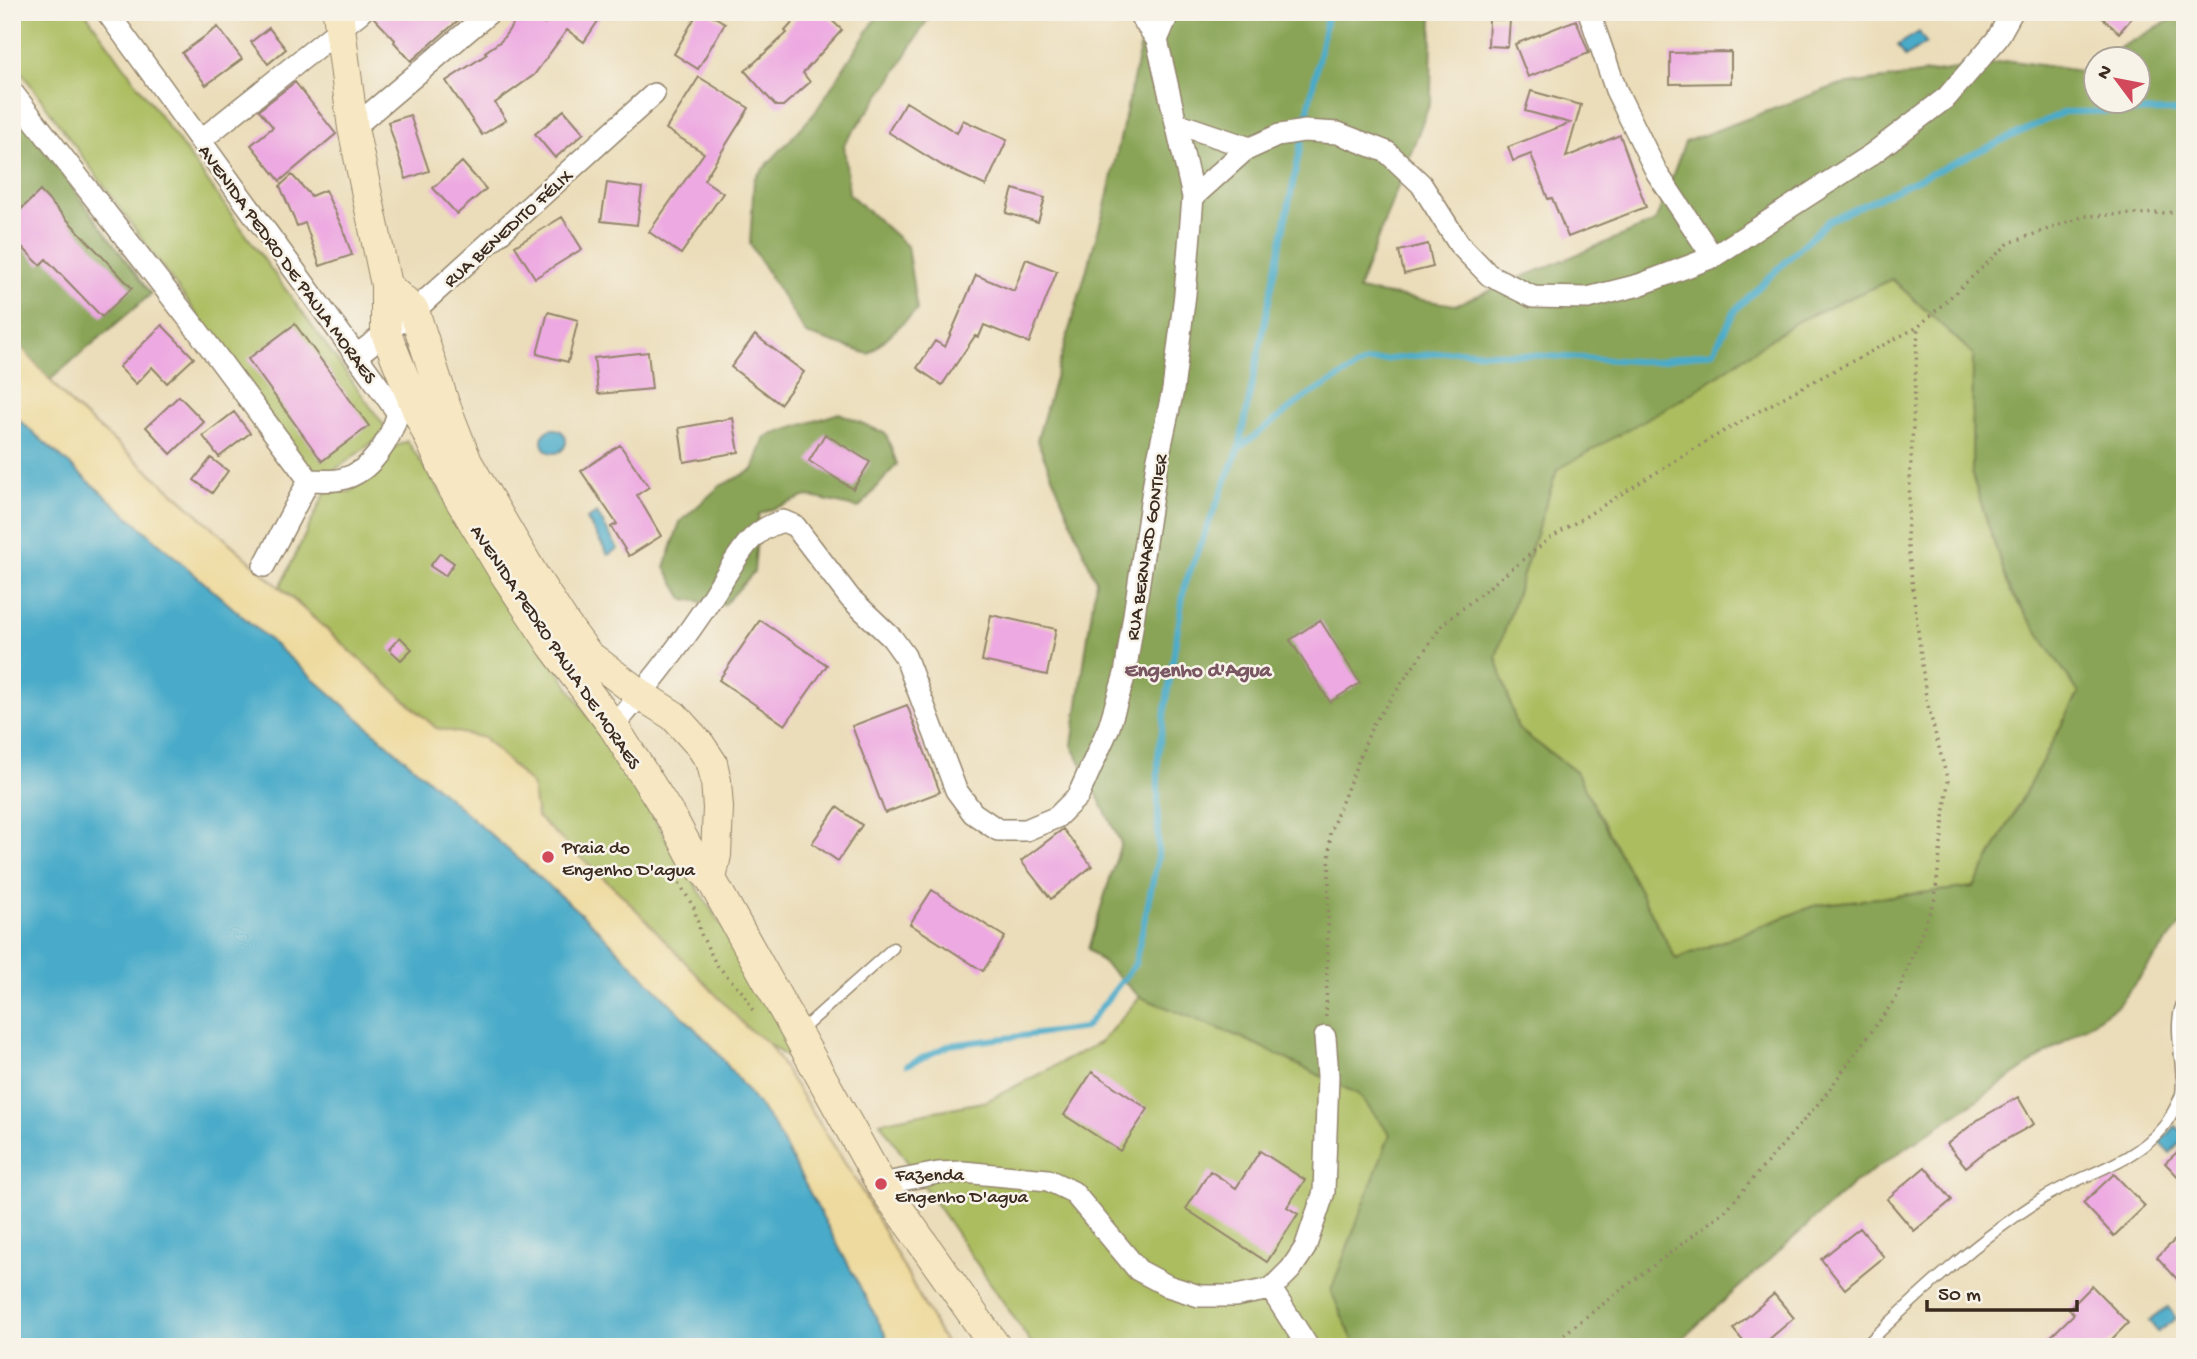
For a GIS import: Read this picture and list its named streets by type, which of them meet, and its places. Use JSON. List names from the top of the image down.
{
  "streets": {
    "main road": ["AVENIDA PEDRO PAULA DE MORAES"],
    "street": ["RUA BENEDITO FÉLIX", "AVENIDA PEDRO DE PAULA MORAES", "RUA BERNARD GONTIER"]
  },
  "crossings": [
    ["RUA BENEDITO FÉLIX", "AVENIDA PEDRO DE PAULA MORAES"],
    ["RUA BENEDITO FÉLIX", "AVENIDA PEDRO PAULA DE MORAES"],
    ["AVENIDA PEDRO DE PAULA MORAES", "AVENIDA PEDRO PAULA DE MORAES"],
    ["RUA BERNARD GONTIER", "AVENIDA PEDRO PAULA DE MORAES"]
  ],
  "districts": ["Engenho d'Agua"],
  "places": ["Praia do Engenho D'agua", "Fazenda Engenho D'agua"],
  "scale_bar": "50 m",
  "north": "top left"
}
